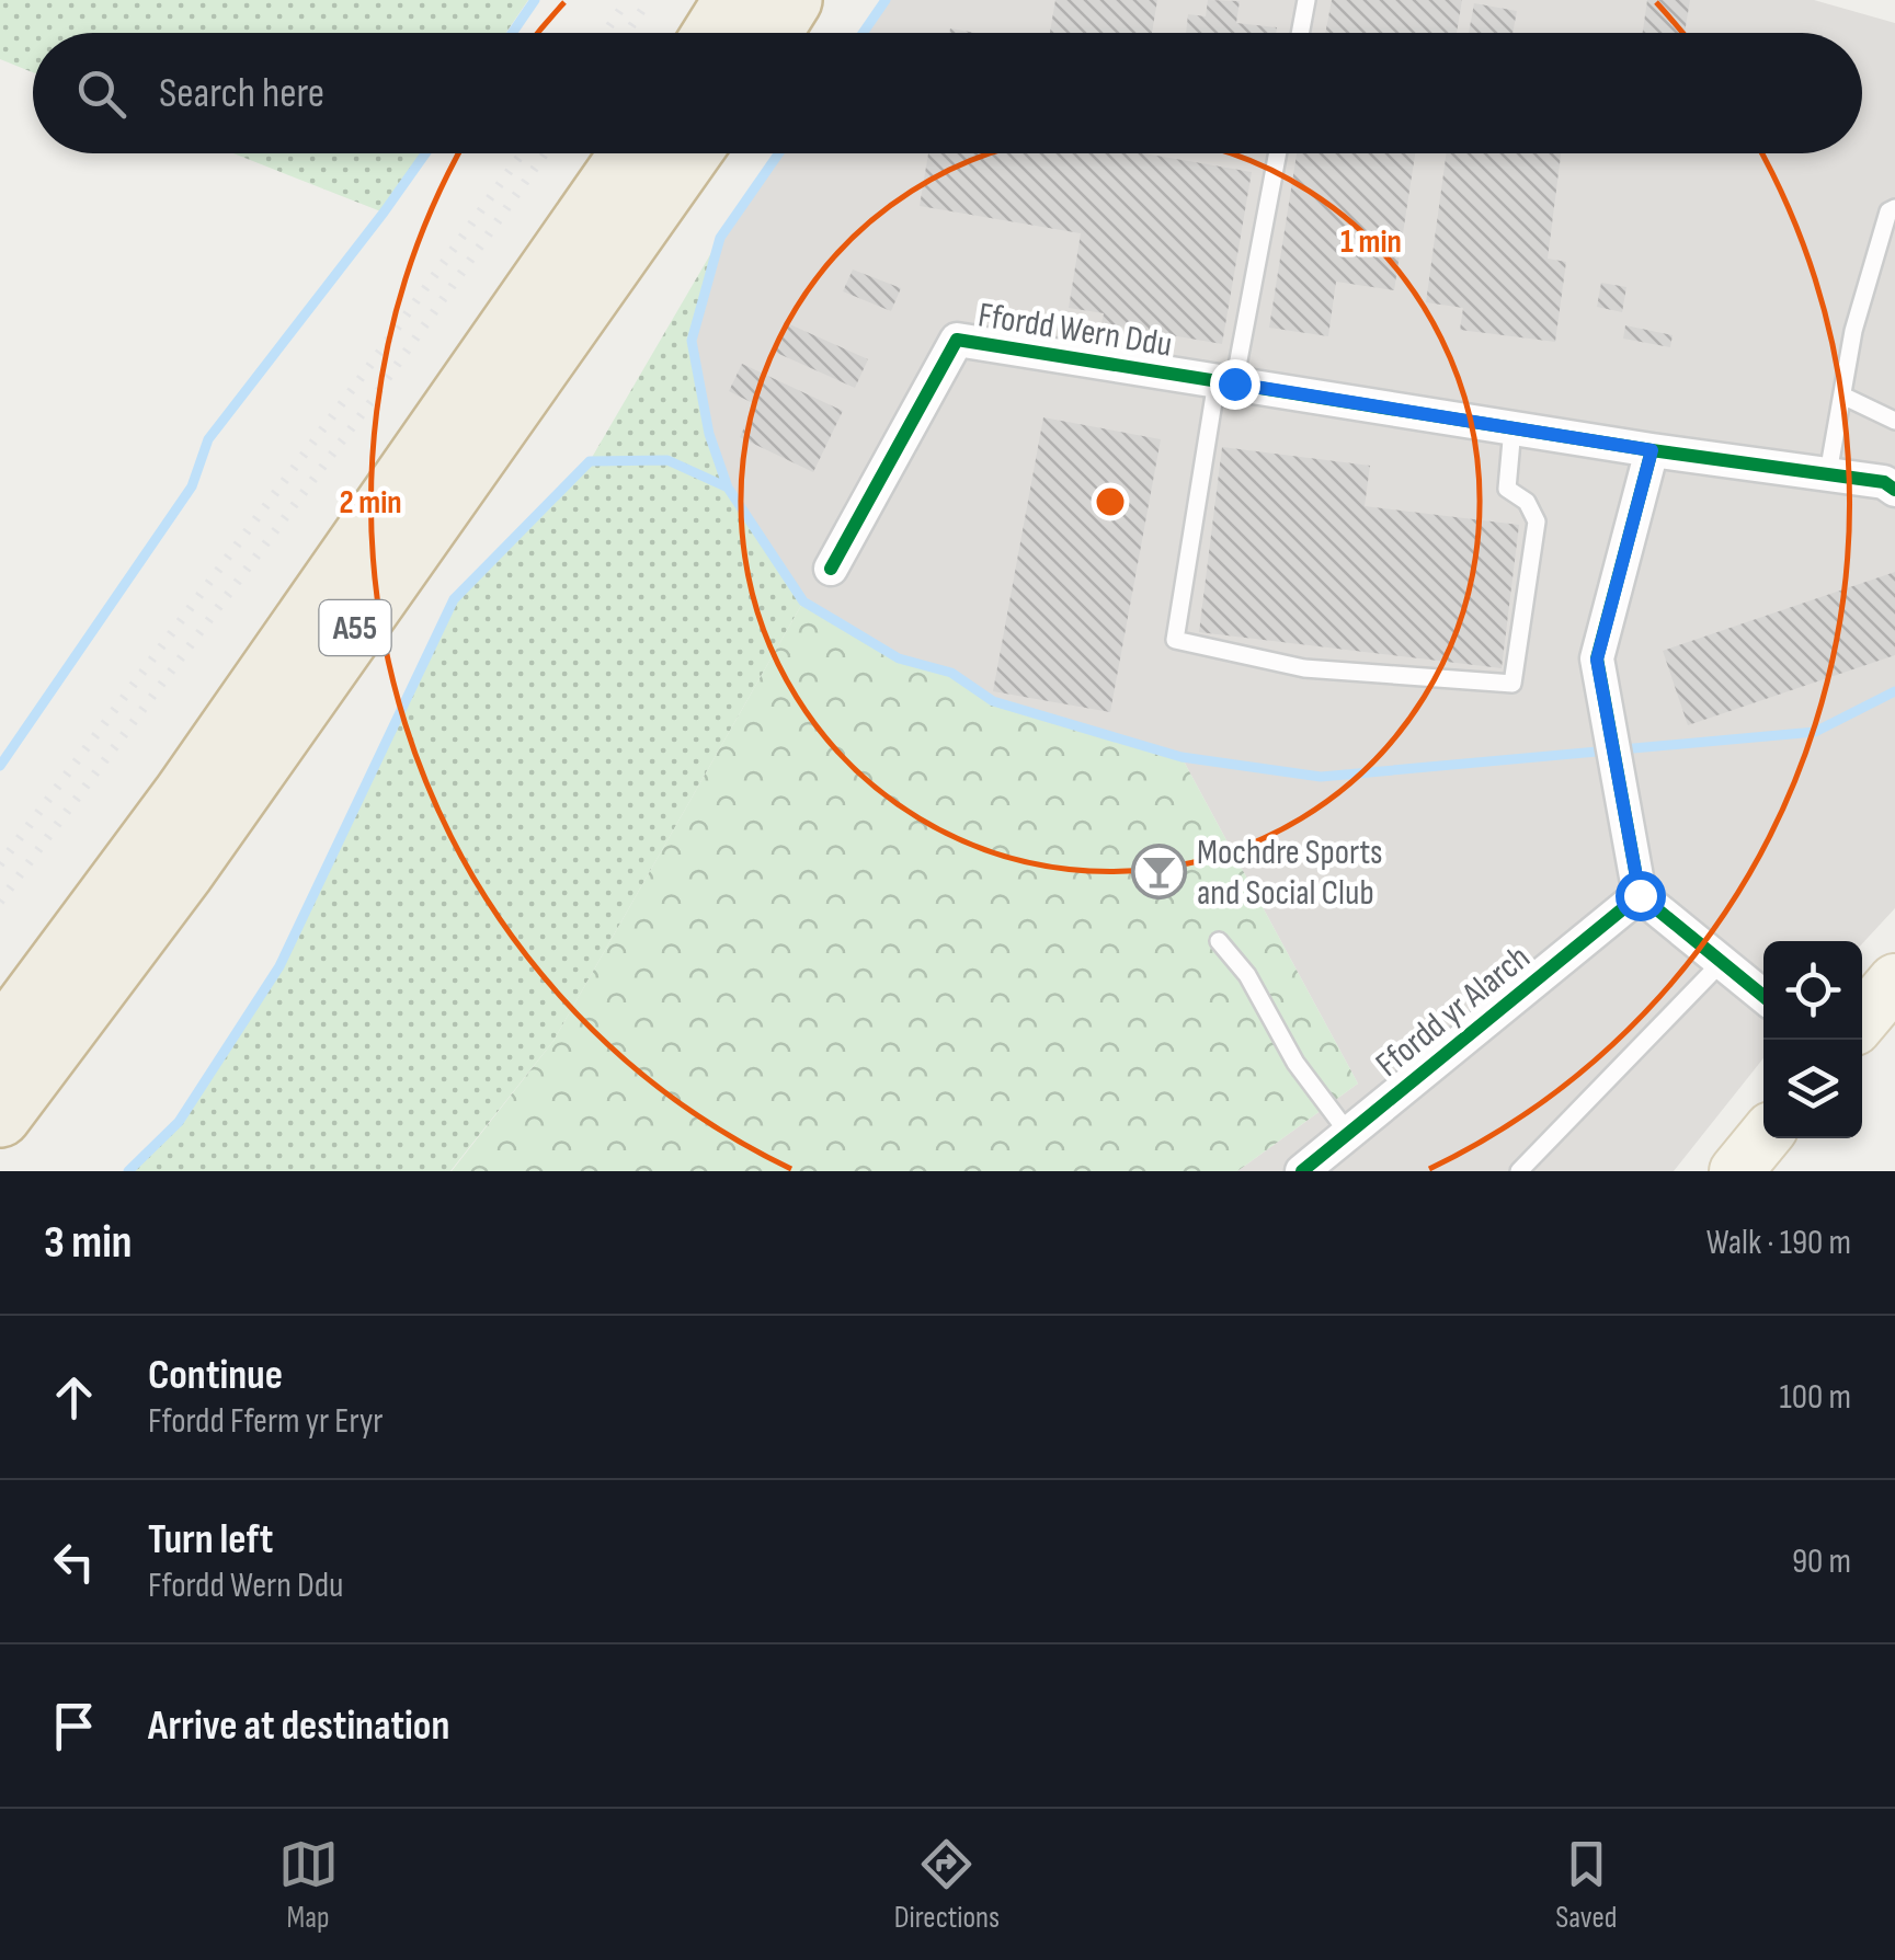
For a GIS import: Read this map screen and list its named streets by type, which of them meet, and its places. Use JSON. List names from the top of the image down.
{
  "streets": {
    "highway": ["A55"],
    "street": ["Ffordd Wern Ddu", "Ffordd yr Alarch"]
  },
  "places": {
    "bar": ["Mochdre Sports and Social Club"]
  },
  "page": {
    "search": "Search here",
    "heading": ["3 min", "Walk · 190 m"],
    "list": [
      ["Continue", "Ffordd Fferm yr Eryr", "100 m"],
      ["Turn left", "Ffordd Wern Ddu", "90 m"],
      "Arrive at destination"
    ],
    "nav": ["Map", "Directions", "Saved"]
  },
  "rings": ["1 min", "2 min"]
}
